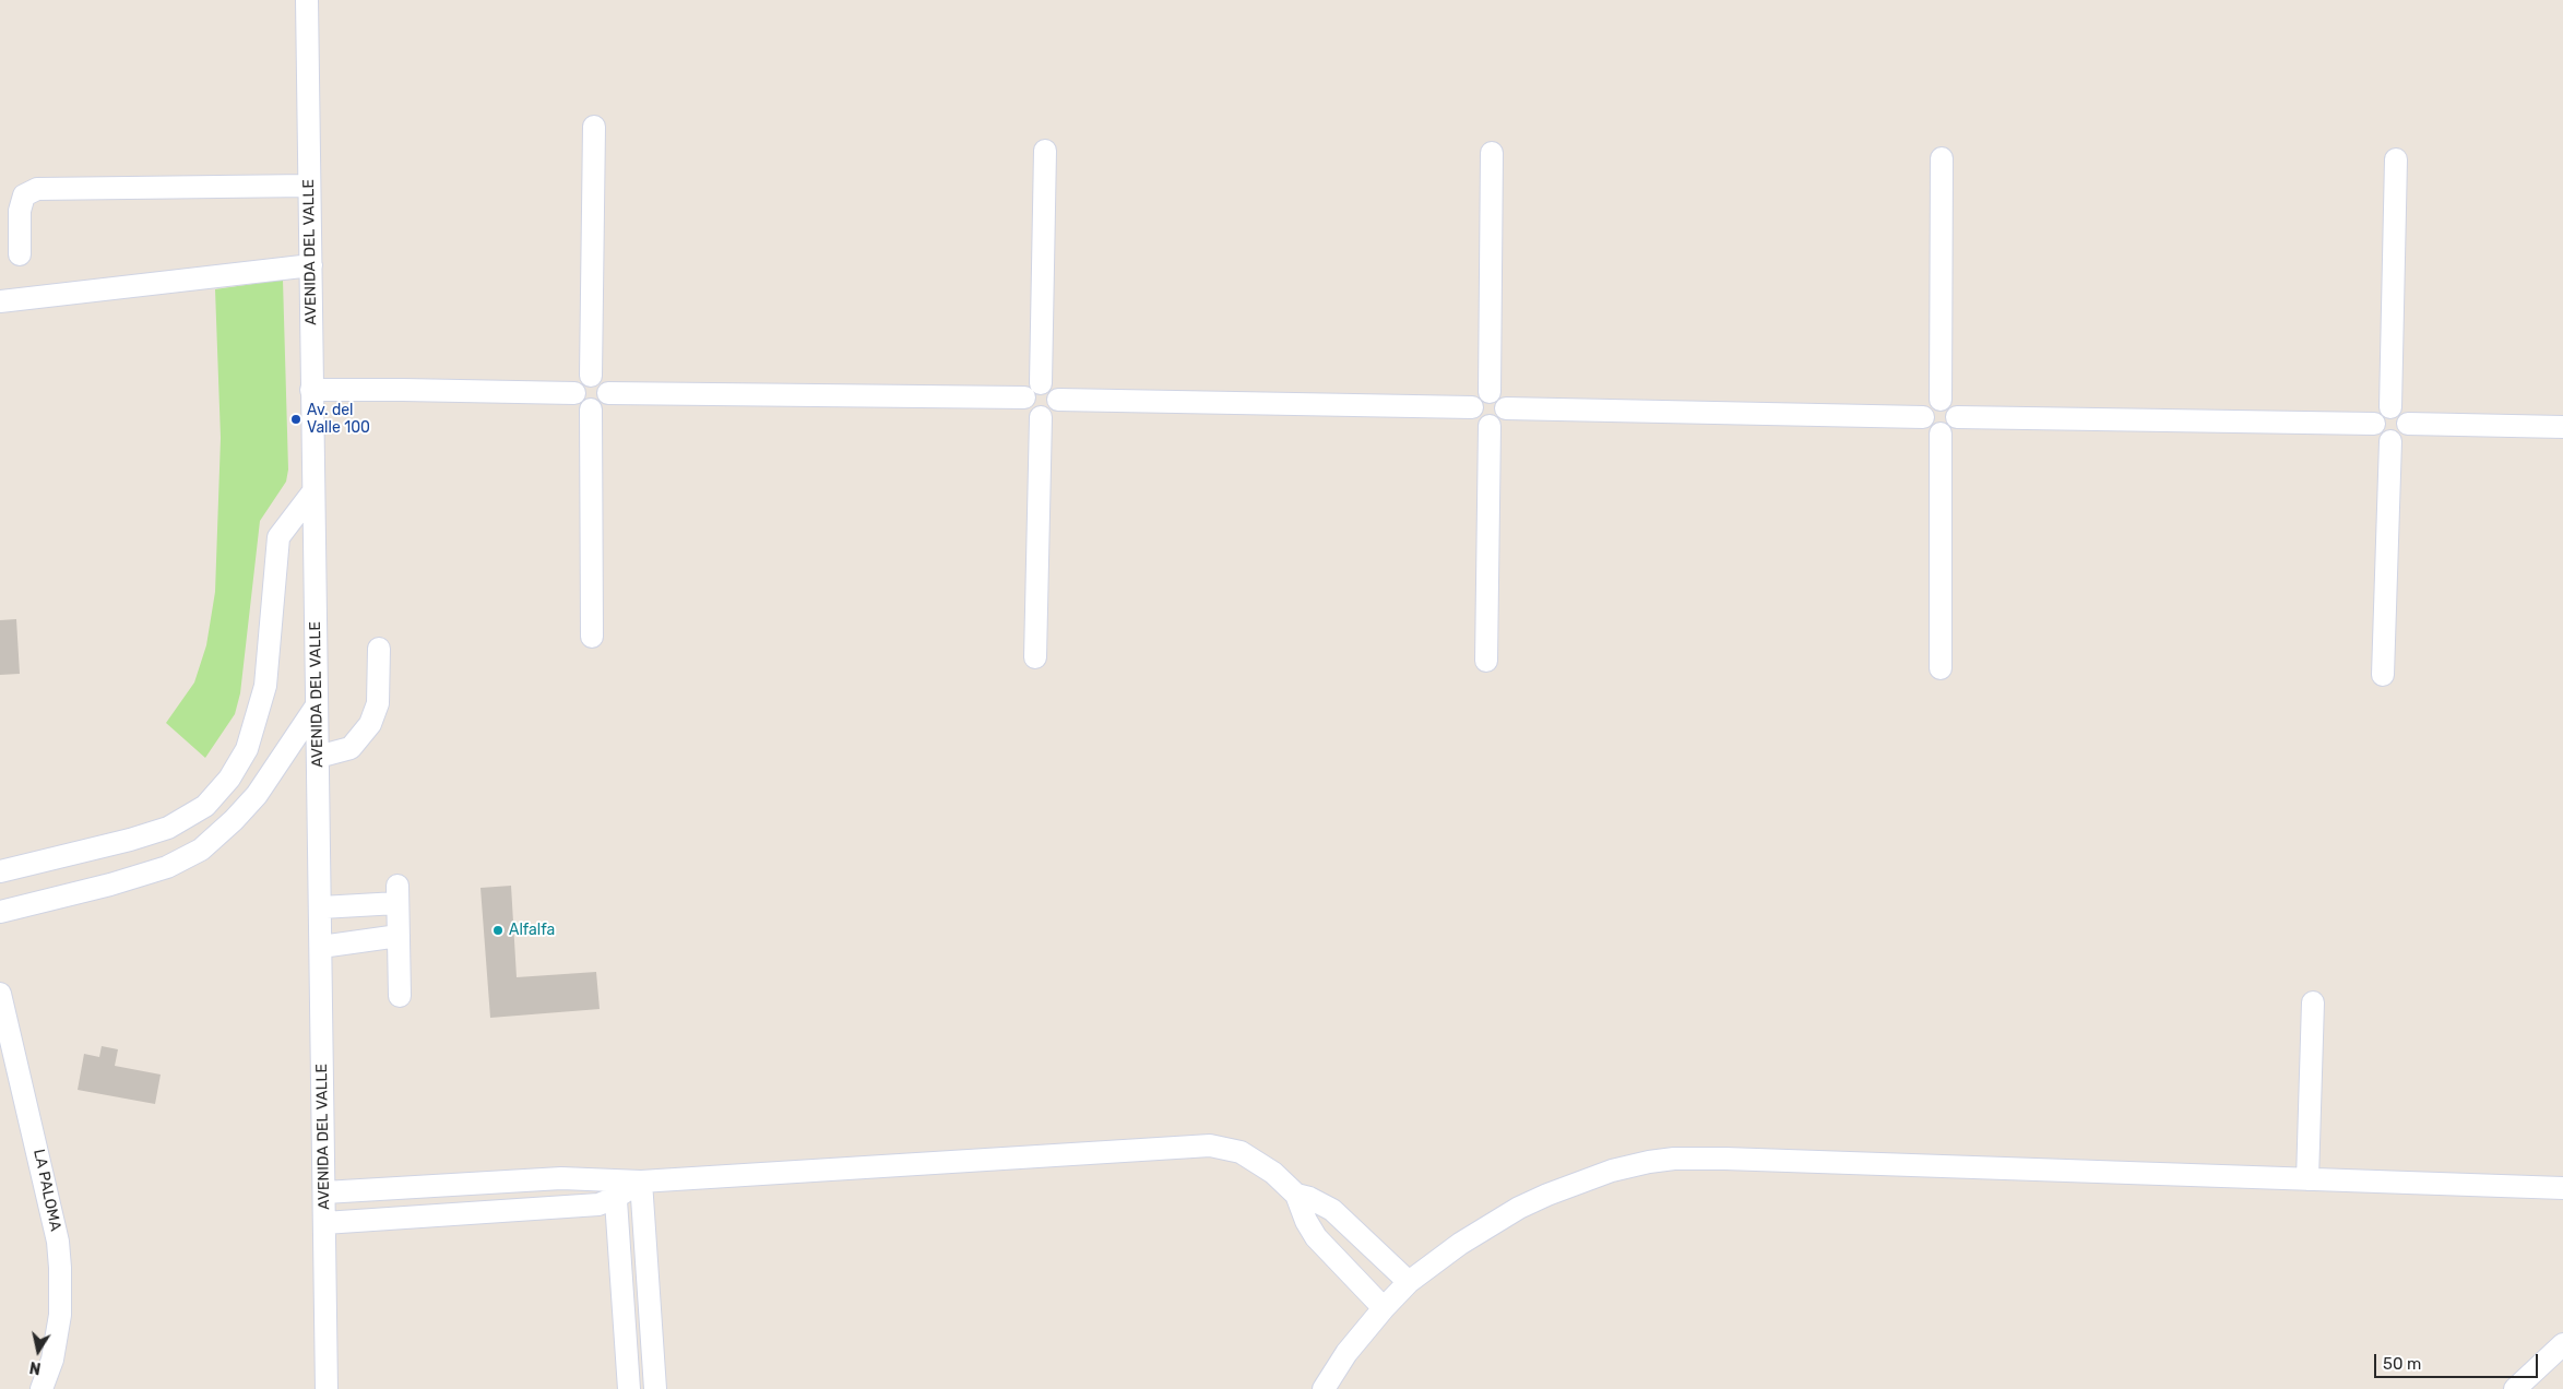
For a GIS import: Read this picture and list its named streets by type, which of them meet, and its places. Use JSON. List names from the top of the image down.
{
  "streets": {
    "street": ["AVENIDA DEL VALLE", "LA PALOMA"]
  },
  "places": ["Av. del Valle 100", "Alfalfa"],
  "scale_bar": "50 m",
  "north": "bottom"
}
